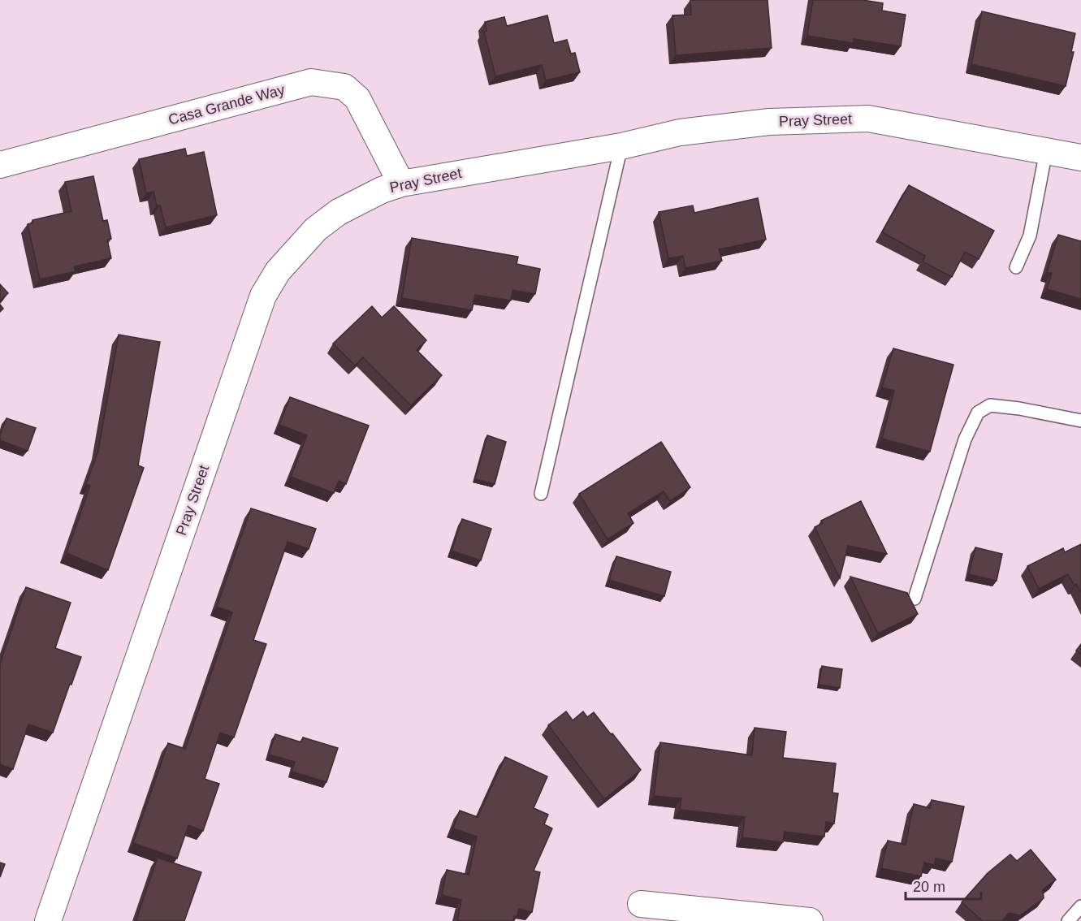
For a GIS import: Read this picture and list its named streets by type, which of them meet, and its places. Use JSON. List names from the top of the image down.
{
  "streets": {
    "street": ["Casa Grande Way", "Pray Street"]
  },
  "crossings": [
    ["Casa Grande Way", "Pray Street"]
  ],
  "scale_bar": "20 m"
}
